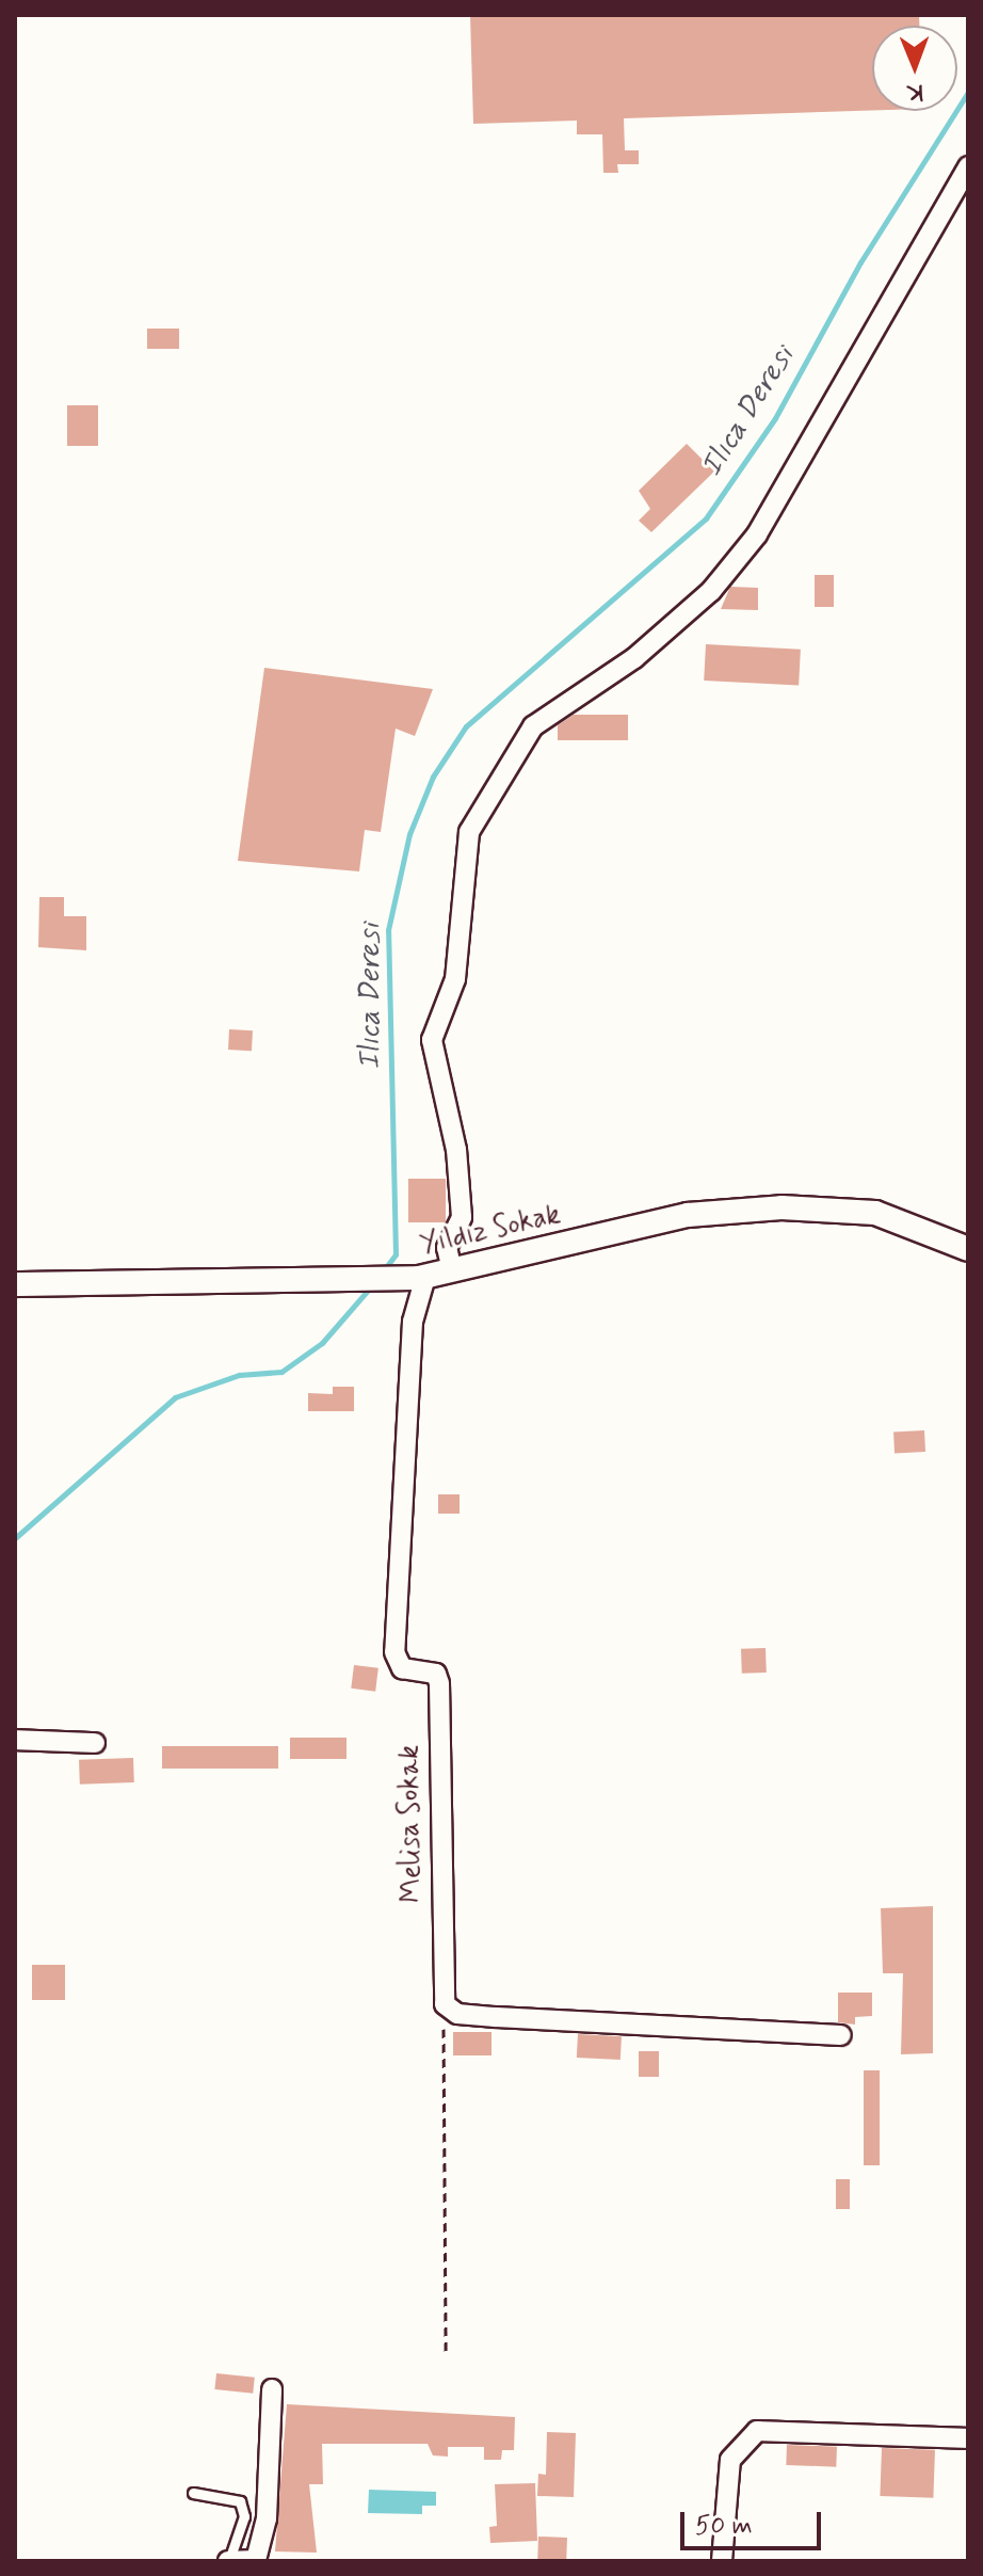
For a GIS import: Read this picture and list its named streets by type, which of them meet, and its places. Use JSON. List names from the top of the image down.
{
  "streets": {
    "street": ["Yıldız Sokak", "Melisa Sokak"]
  },
  "crossings": [
    ["Yıldız Sokak", "Melisa Sokak"]
  ],
  "water": ["Ilıca Deresi"],
  "scale_bar": "50 m",
  "north": "bottom"
}
